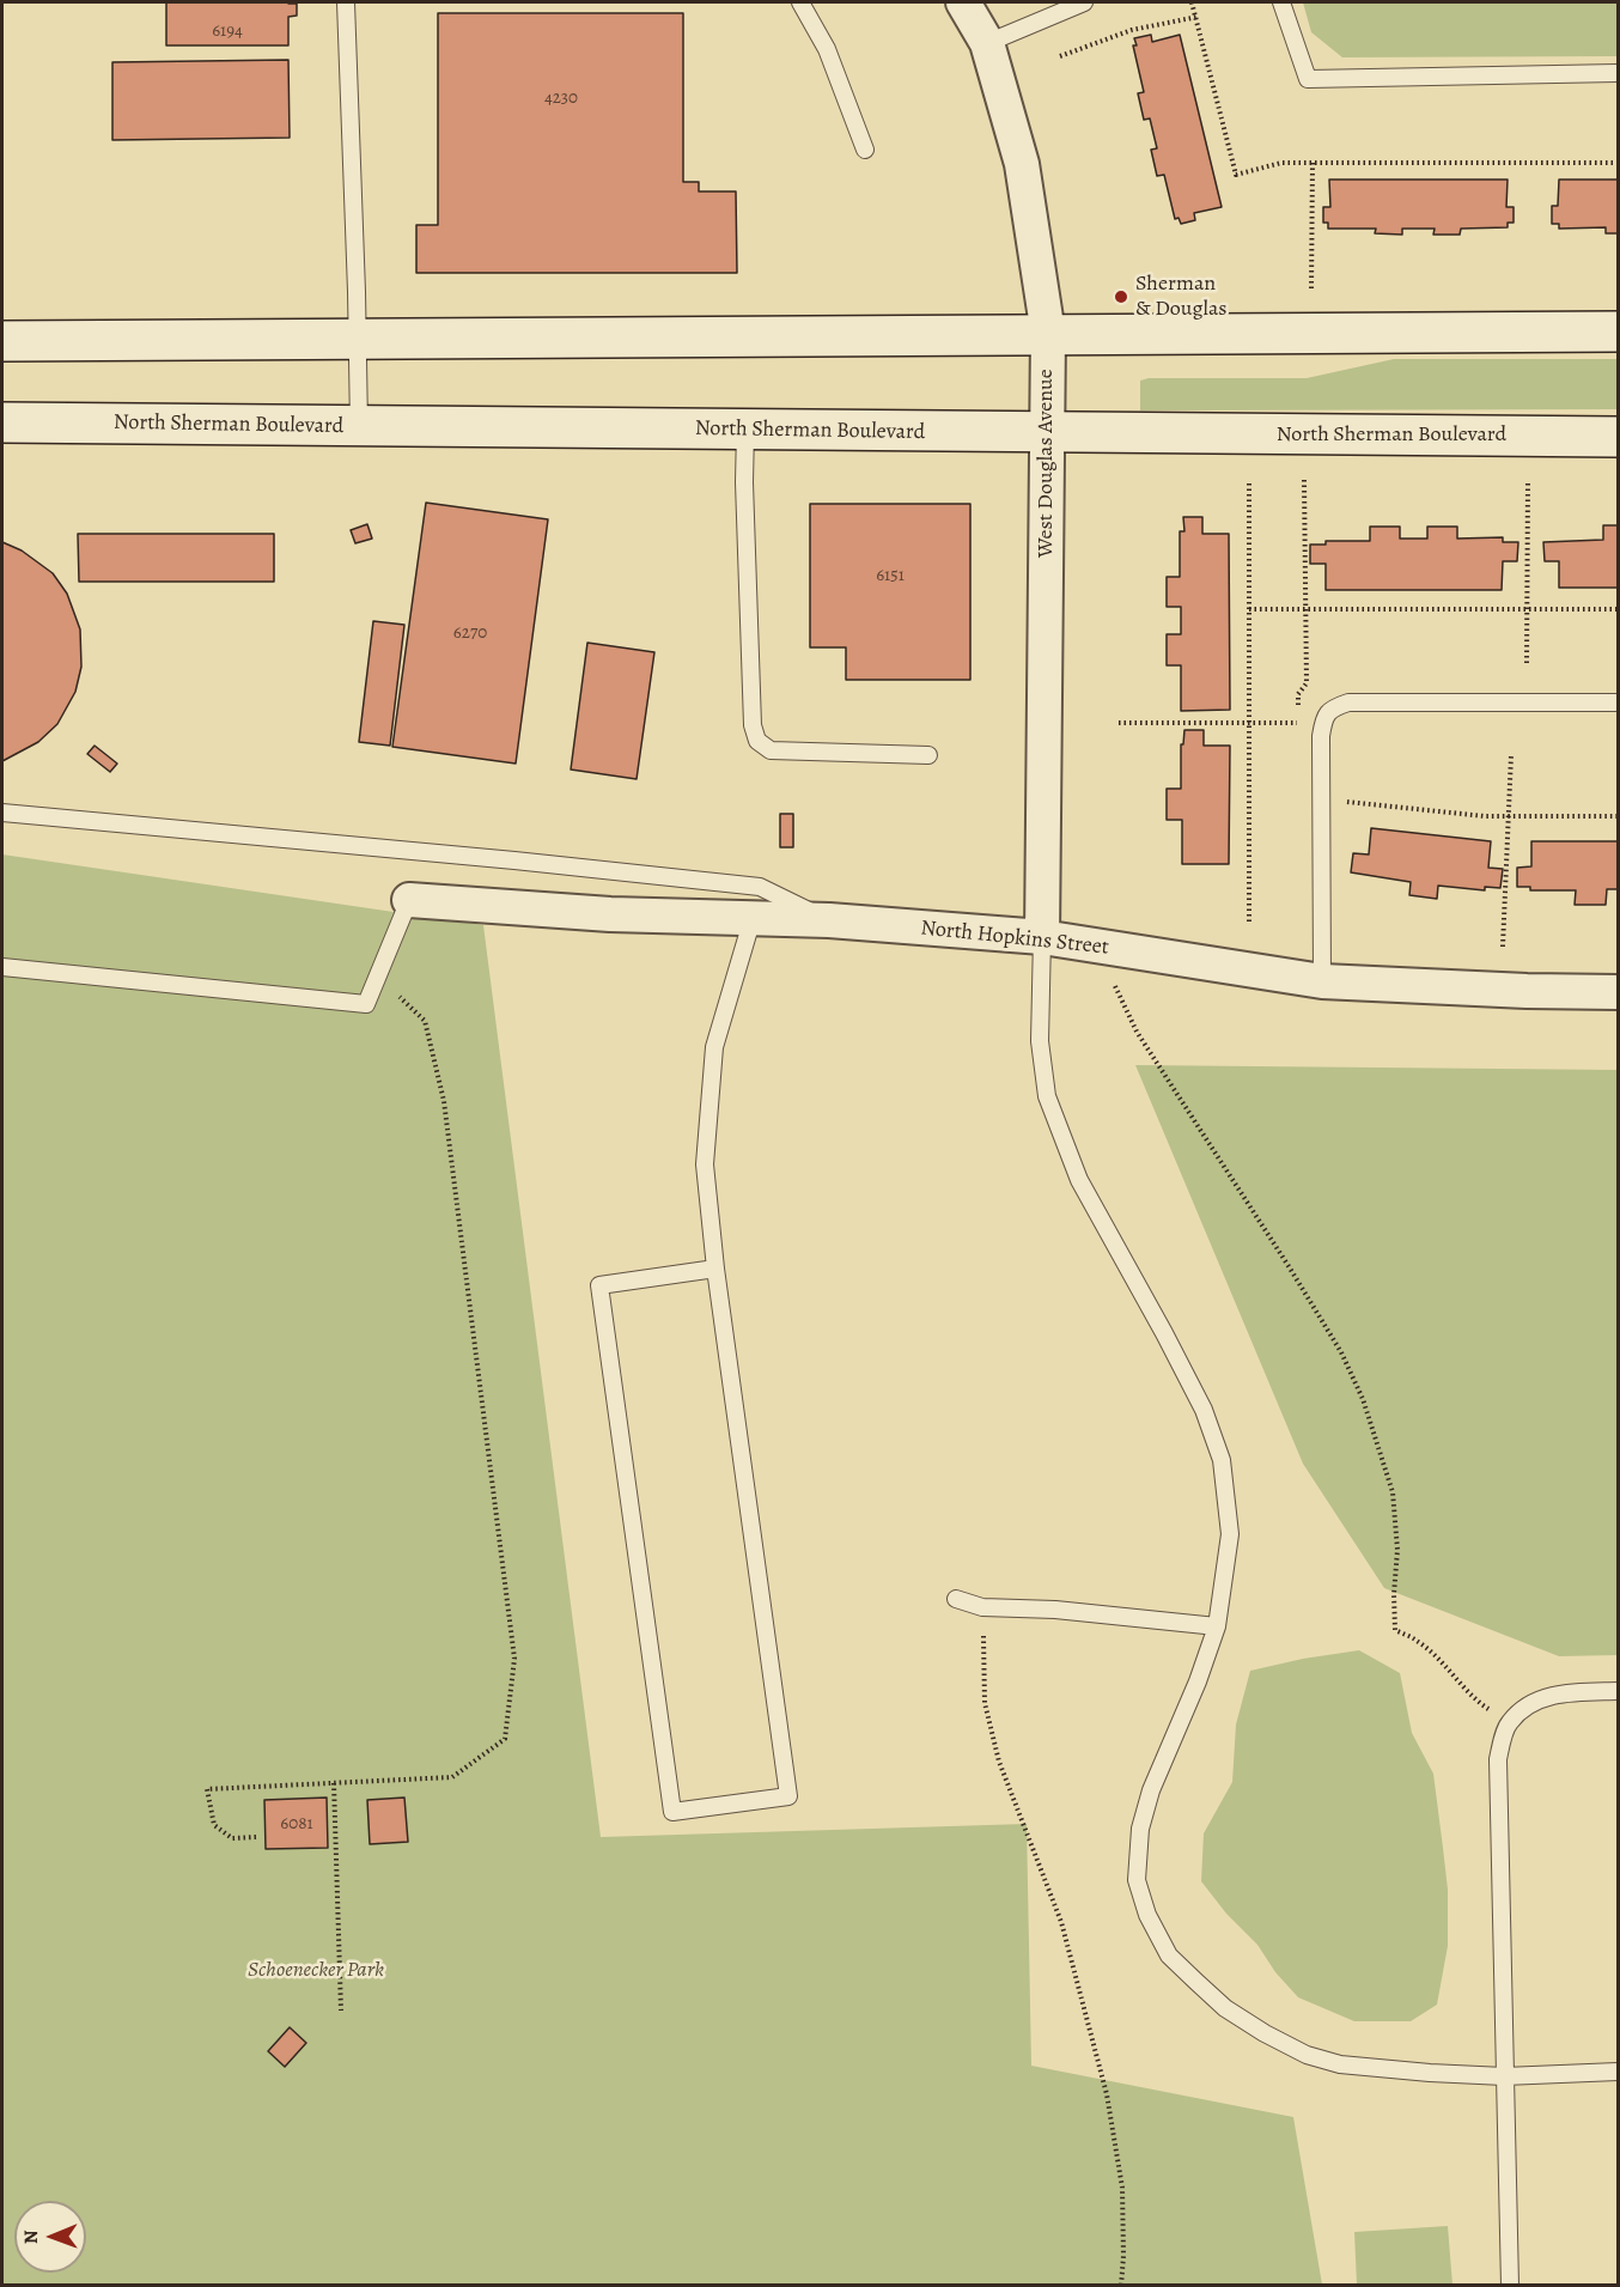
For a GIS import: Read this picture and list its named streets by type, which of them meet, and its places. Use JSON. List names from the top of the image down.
{
  "streets": {
    "main road": ["North Sherman Boulevard"],
    "street": ["West Douglas Avenue", "North Hopkins Street"]
  },
  "crossings": [
    ["North Sherman Boulevard", "West Douglas Avenue"],
    ["West Douglas Avenue", "North Hopkins Street"]
  ],
  "parks": ["Schoenecker Park"],
  "places": ["Sherman & Douglas"],
  "house_numbers": [
    "6194",
    "4230",
    "6151",
    "6270",
    "6081"
  ],
  "north": "left"
}
